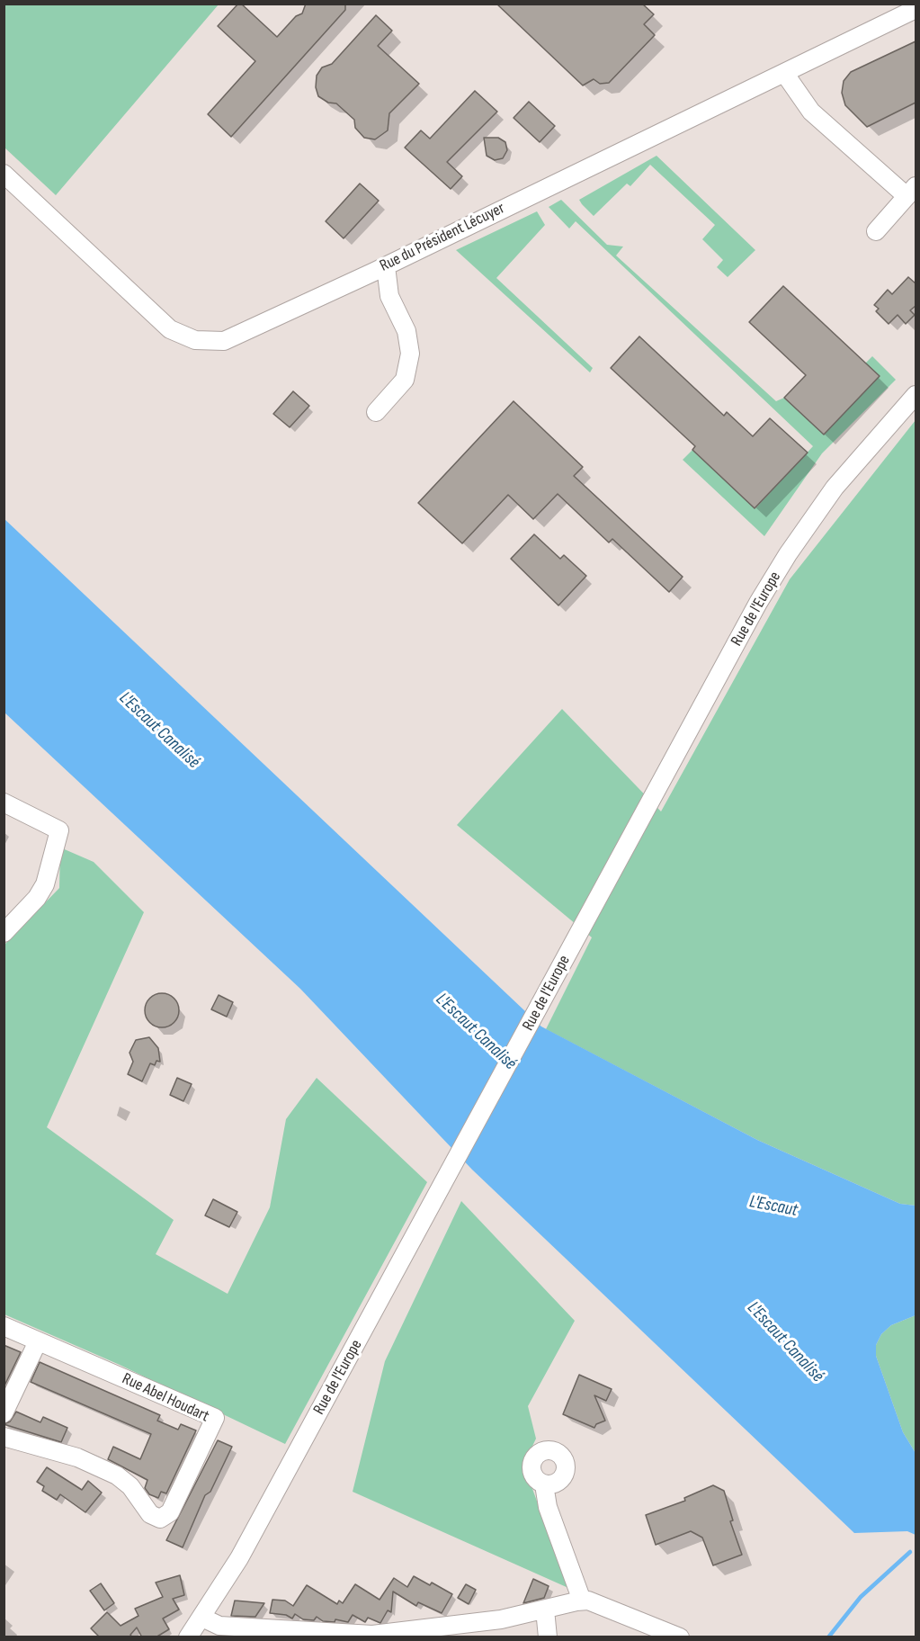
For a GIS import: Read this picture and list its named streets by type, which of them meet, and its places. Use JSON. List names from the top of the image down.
{
  "streets": {
    "street": ["Rue du Président Lécuyer", "Rue de l'Europe", "Rue Abel Houdart"]
  },
  "water": ["L'Escaut Canalisé", "L'Escaut"]
}
